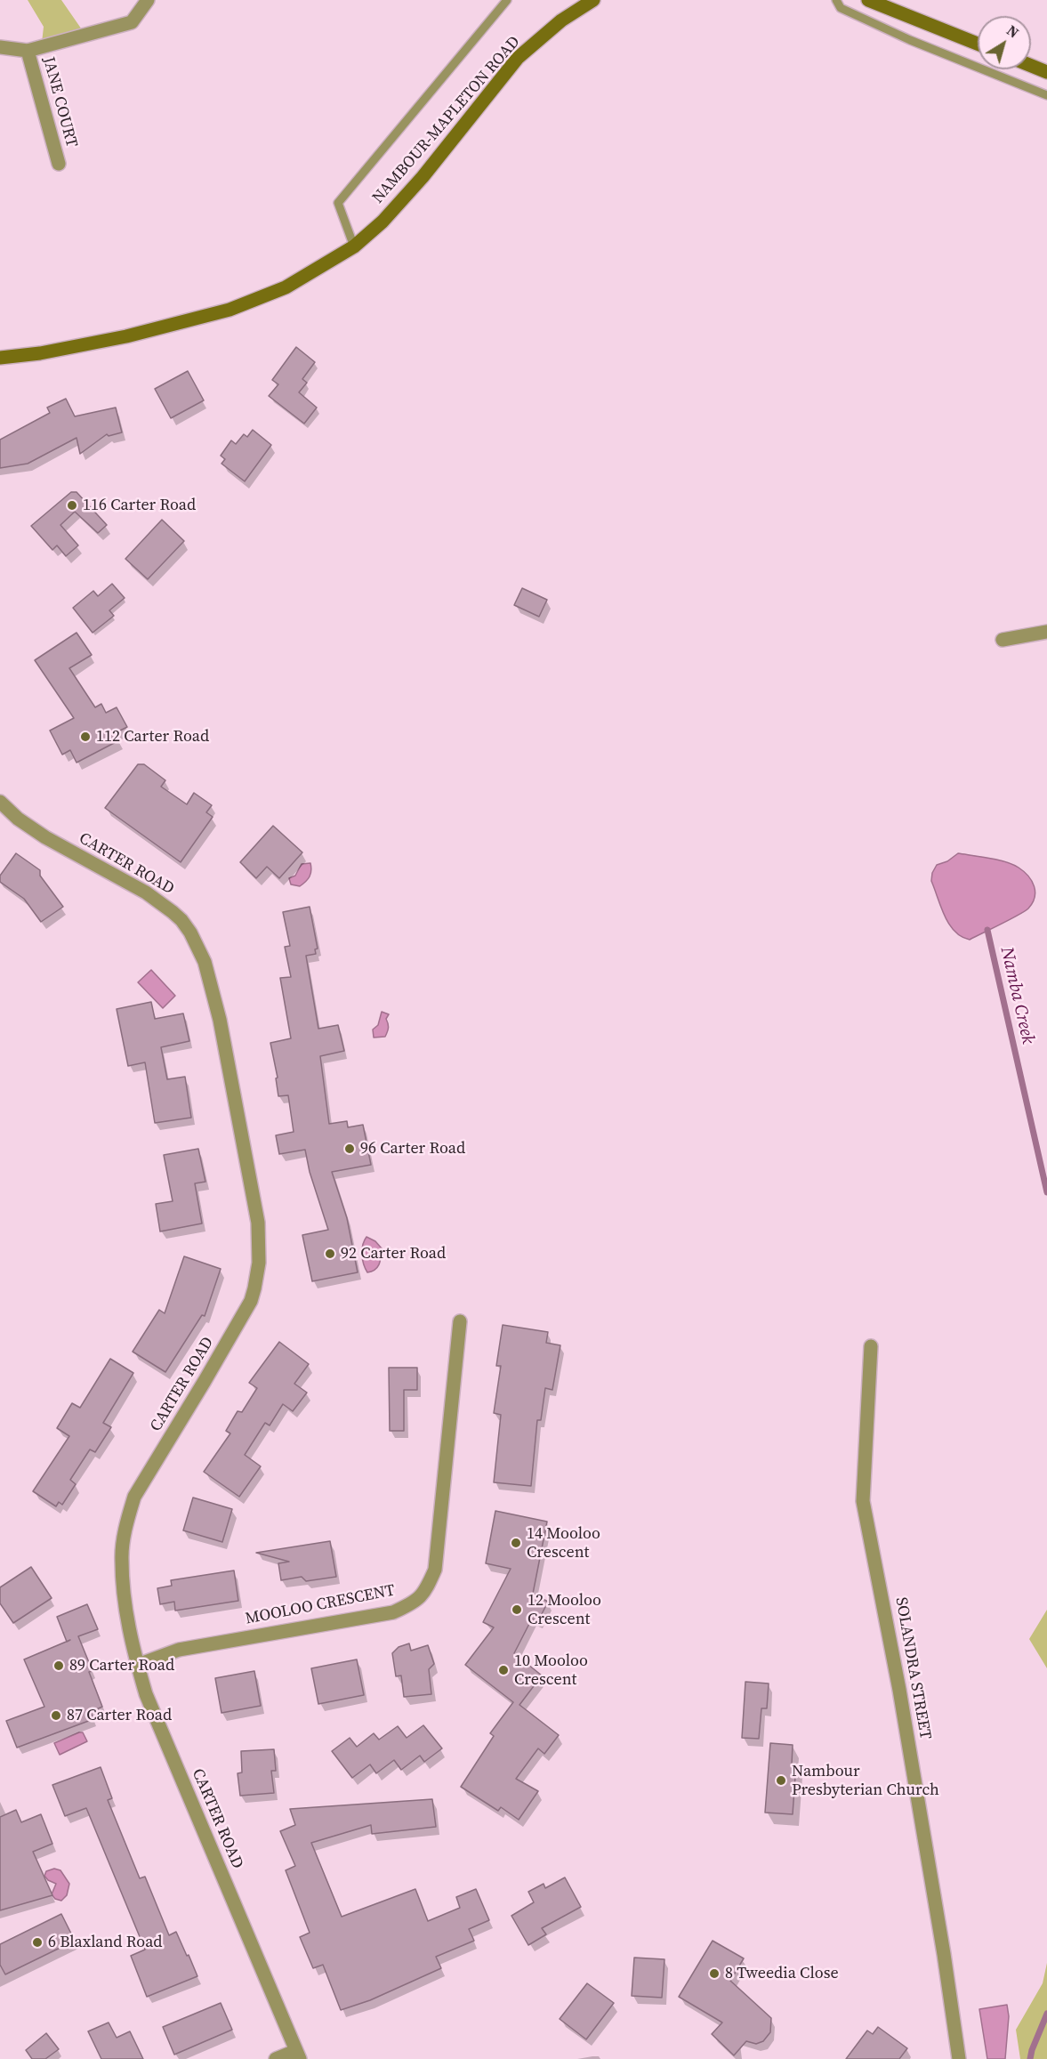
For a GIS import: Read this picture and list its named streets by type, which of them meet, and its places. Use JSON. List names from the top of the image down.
{
  "streets": {
    "main road": ["NAMBOUR-MAPLETON ROAD"],
    "street": [
      "JANE COURT",
      "CARTER ROAD",
      "MOOLOO CRESCENT",
      "SOLANDRA STREET"
    ]
  },
  "crossings": [
    ["CARTER ROAD", "MOOLOO CRESCENT"]
  ],
  "water": ["Namba Creek"],
  "places": [
    "116 Carter Road",
    "112 Carter Road",
    "96 Carter Road",
    "92 Carter Road",
    "14 Mooloo Crescent",
    "12 Mooloo Crescent",
    "89 Carter Road",
    "10 Mooloo Crescent",
    "87 Carter Road",
    "Nambour Presbyterian Church",
    "6 Blaxland Road",
    "8 Tweedia Close"
  ],
  "north": "top right"
}
